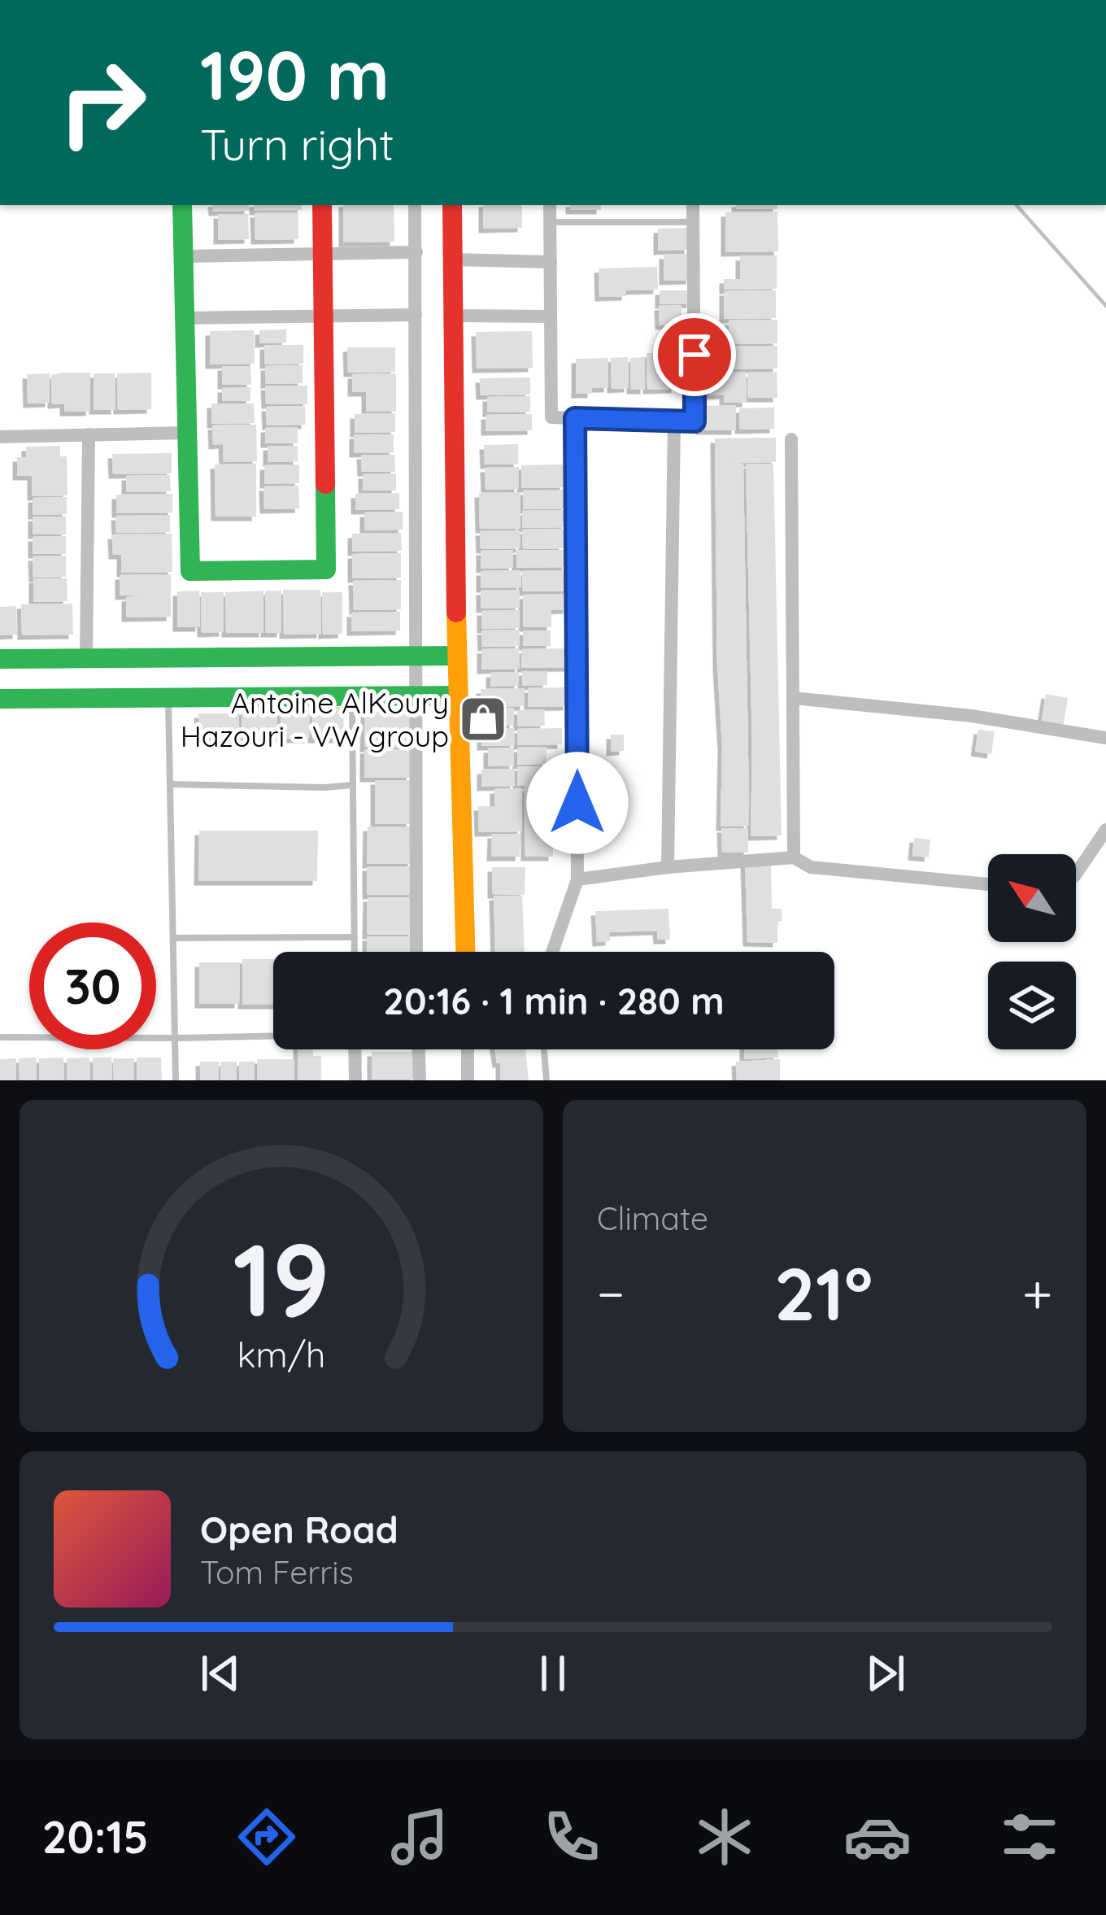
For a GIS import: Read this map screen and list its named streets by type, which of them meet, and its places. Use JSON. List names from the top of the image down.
{
  "places": {
    "shop": ["Antoine AlKoury Hazouri - VW group"]
  },
  "north": "top left",
  "page": {
    "turn": ["190 m", "Turn right"],
    "limit": "30",
    "trip": "20:16 · 1 min · 280 m",
    "tile": "Climate",
    "heat": ["−", "21°", "+"],
    "song": ["Open Road", "Tom Ferris"],
    "tabs": "20:15",
    "gauge": ["19", "km/h"]
  }
}
